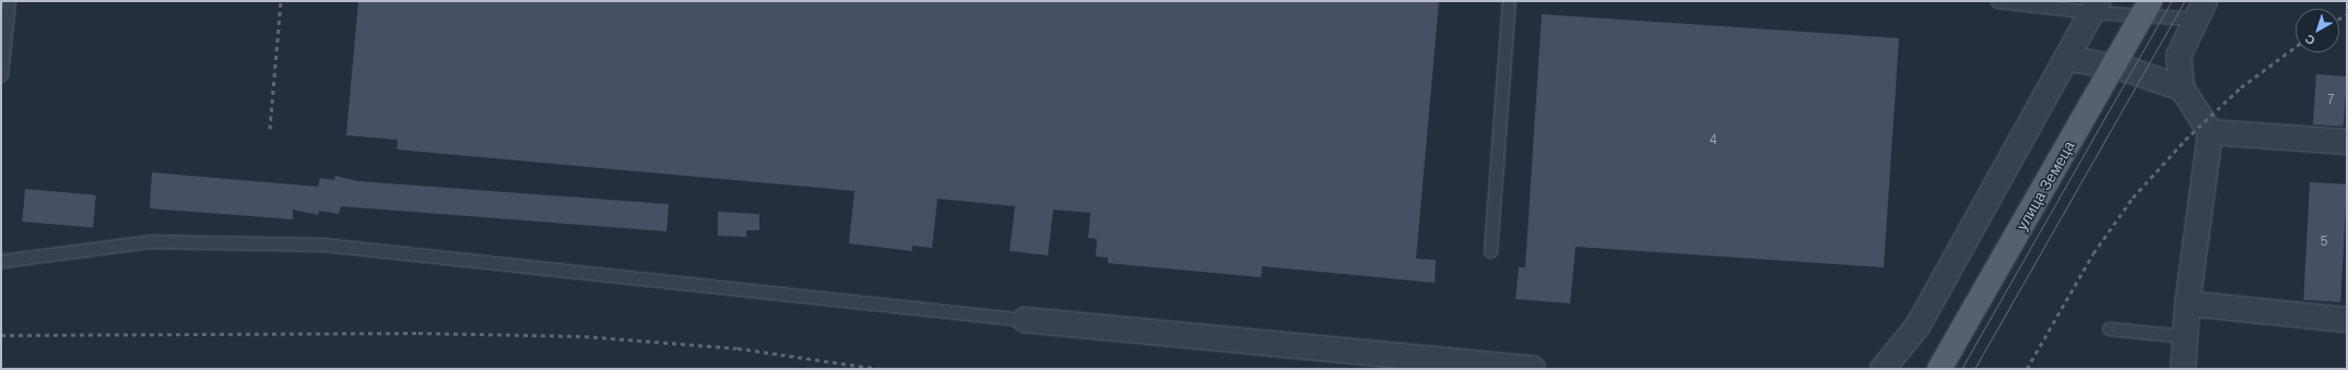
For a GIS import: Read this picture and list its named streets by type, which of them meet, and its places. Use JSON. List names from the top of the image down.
{
  "streets": {
    "main road": ["улица Земеца"]
  },
  "house_numbers": ["7", "4", "5"],
  "north": "bottom left"
}
